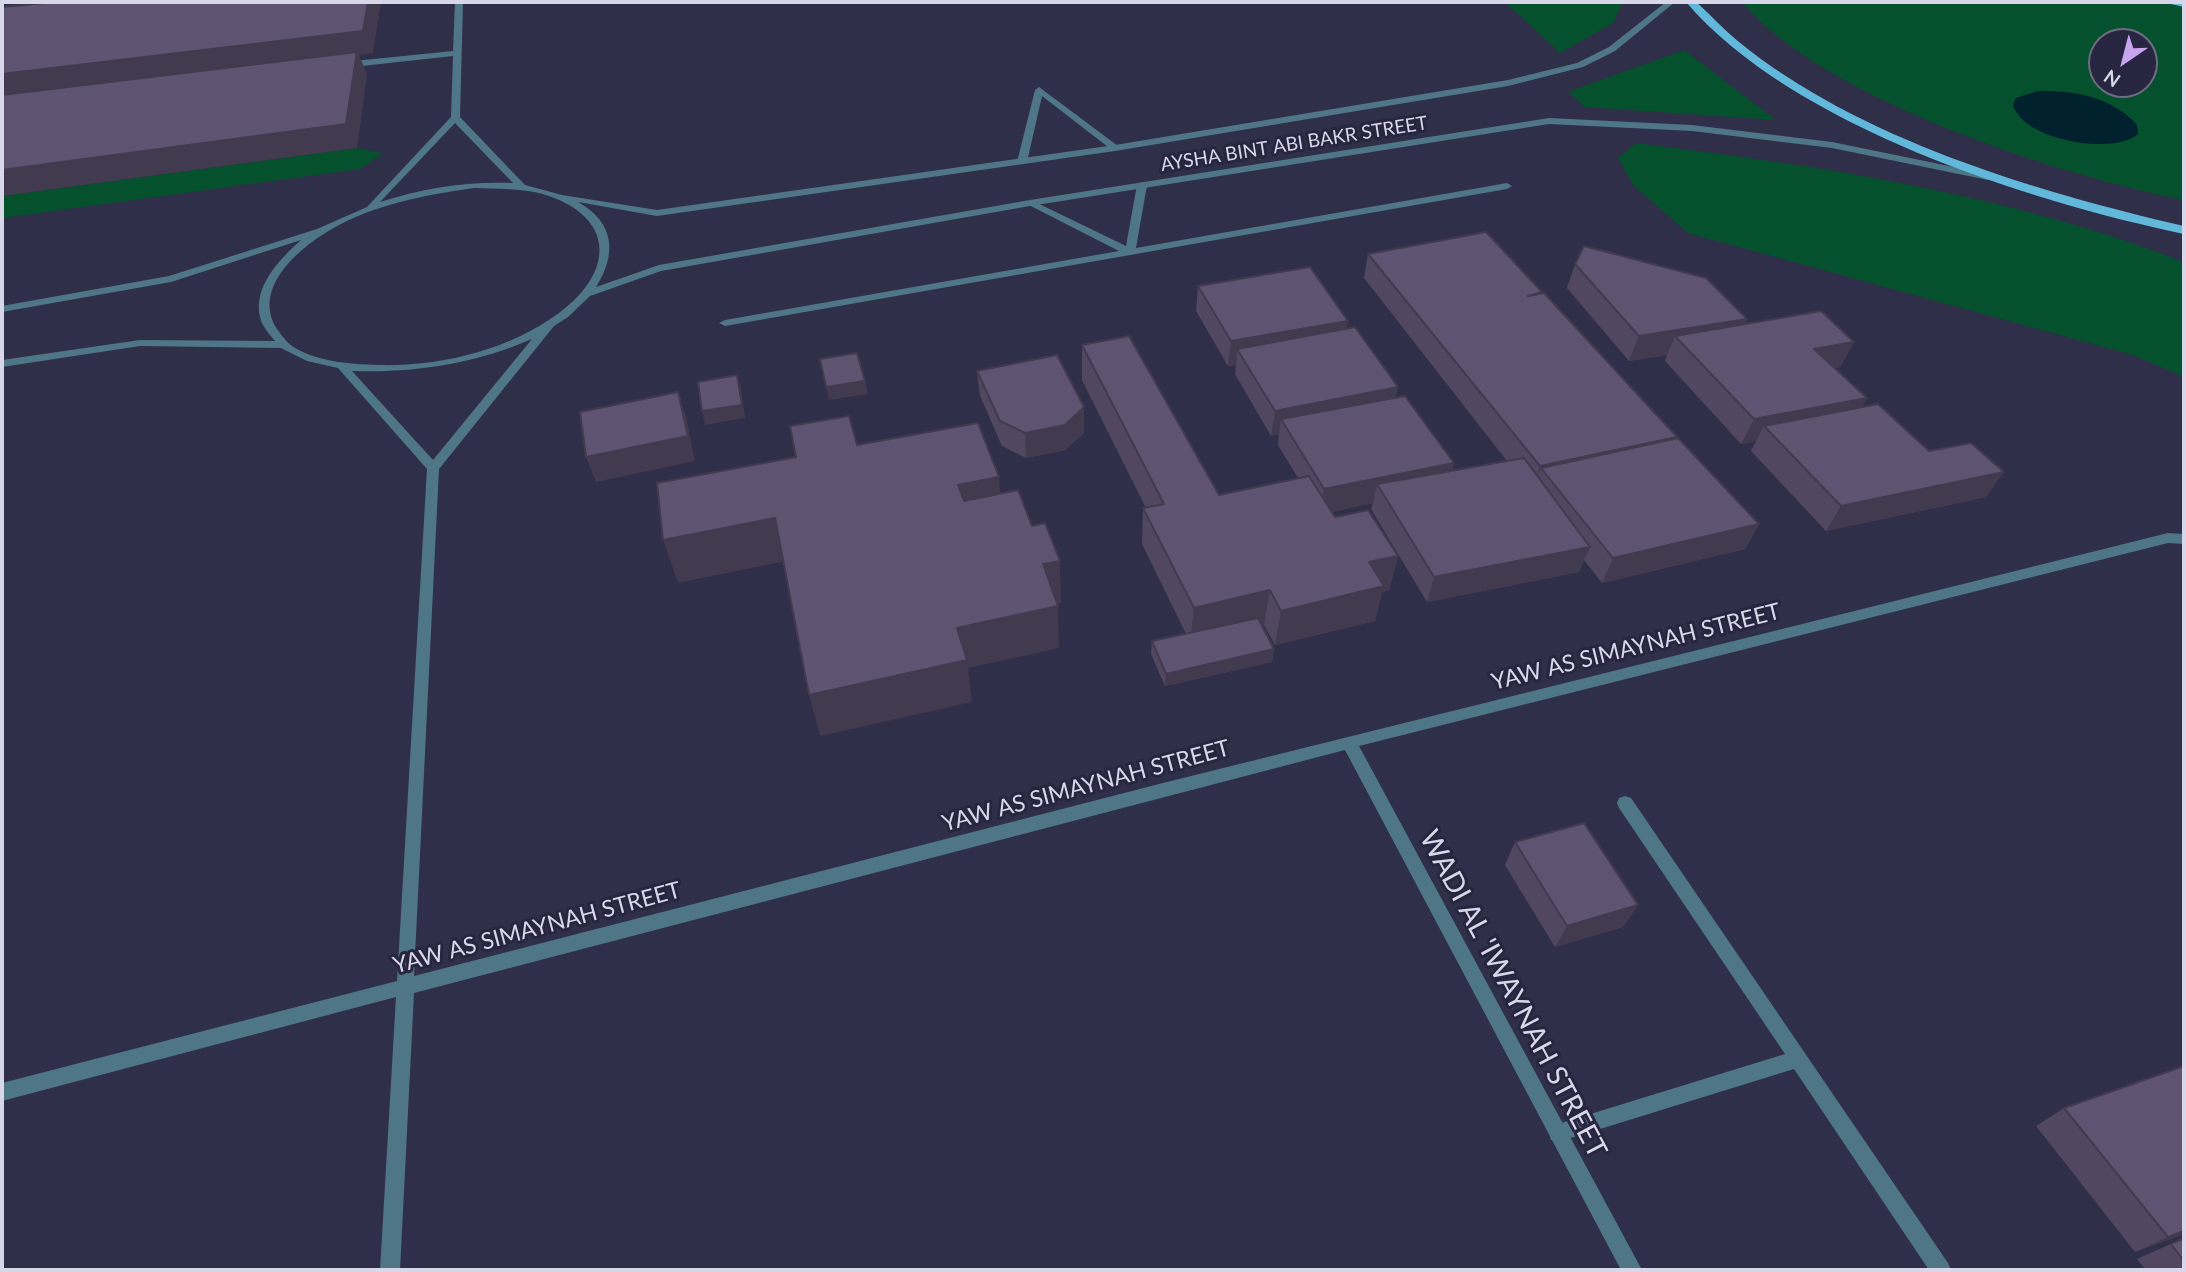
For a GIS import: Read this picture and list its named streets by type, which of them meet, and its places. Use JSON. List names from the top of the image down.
{
  "streets": {
    "street": ["AYSHA BINT ABI BAKR STREET", "YAW AS SIMAYNAH STREET", "WADI AL 'IWAYNAH STREET"]
  },
  "crossings": [
    ["YAW AS SIMAYNAH STREET", "WADI AL 'IWAYNAH STREET"]
  ],
  "north": "bottom left"
}
